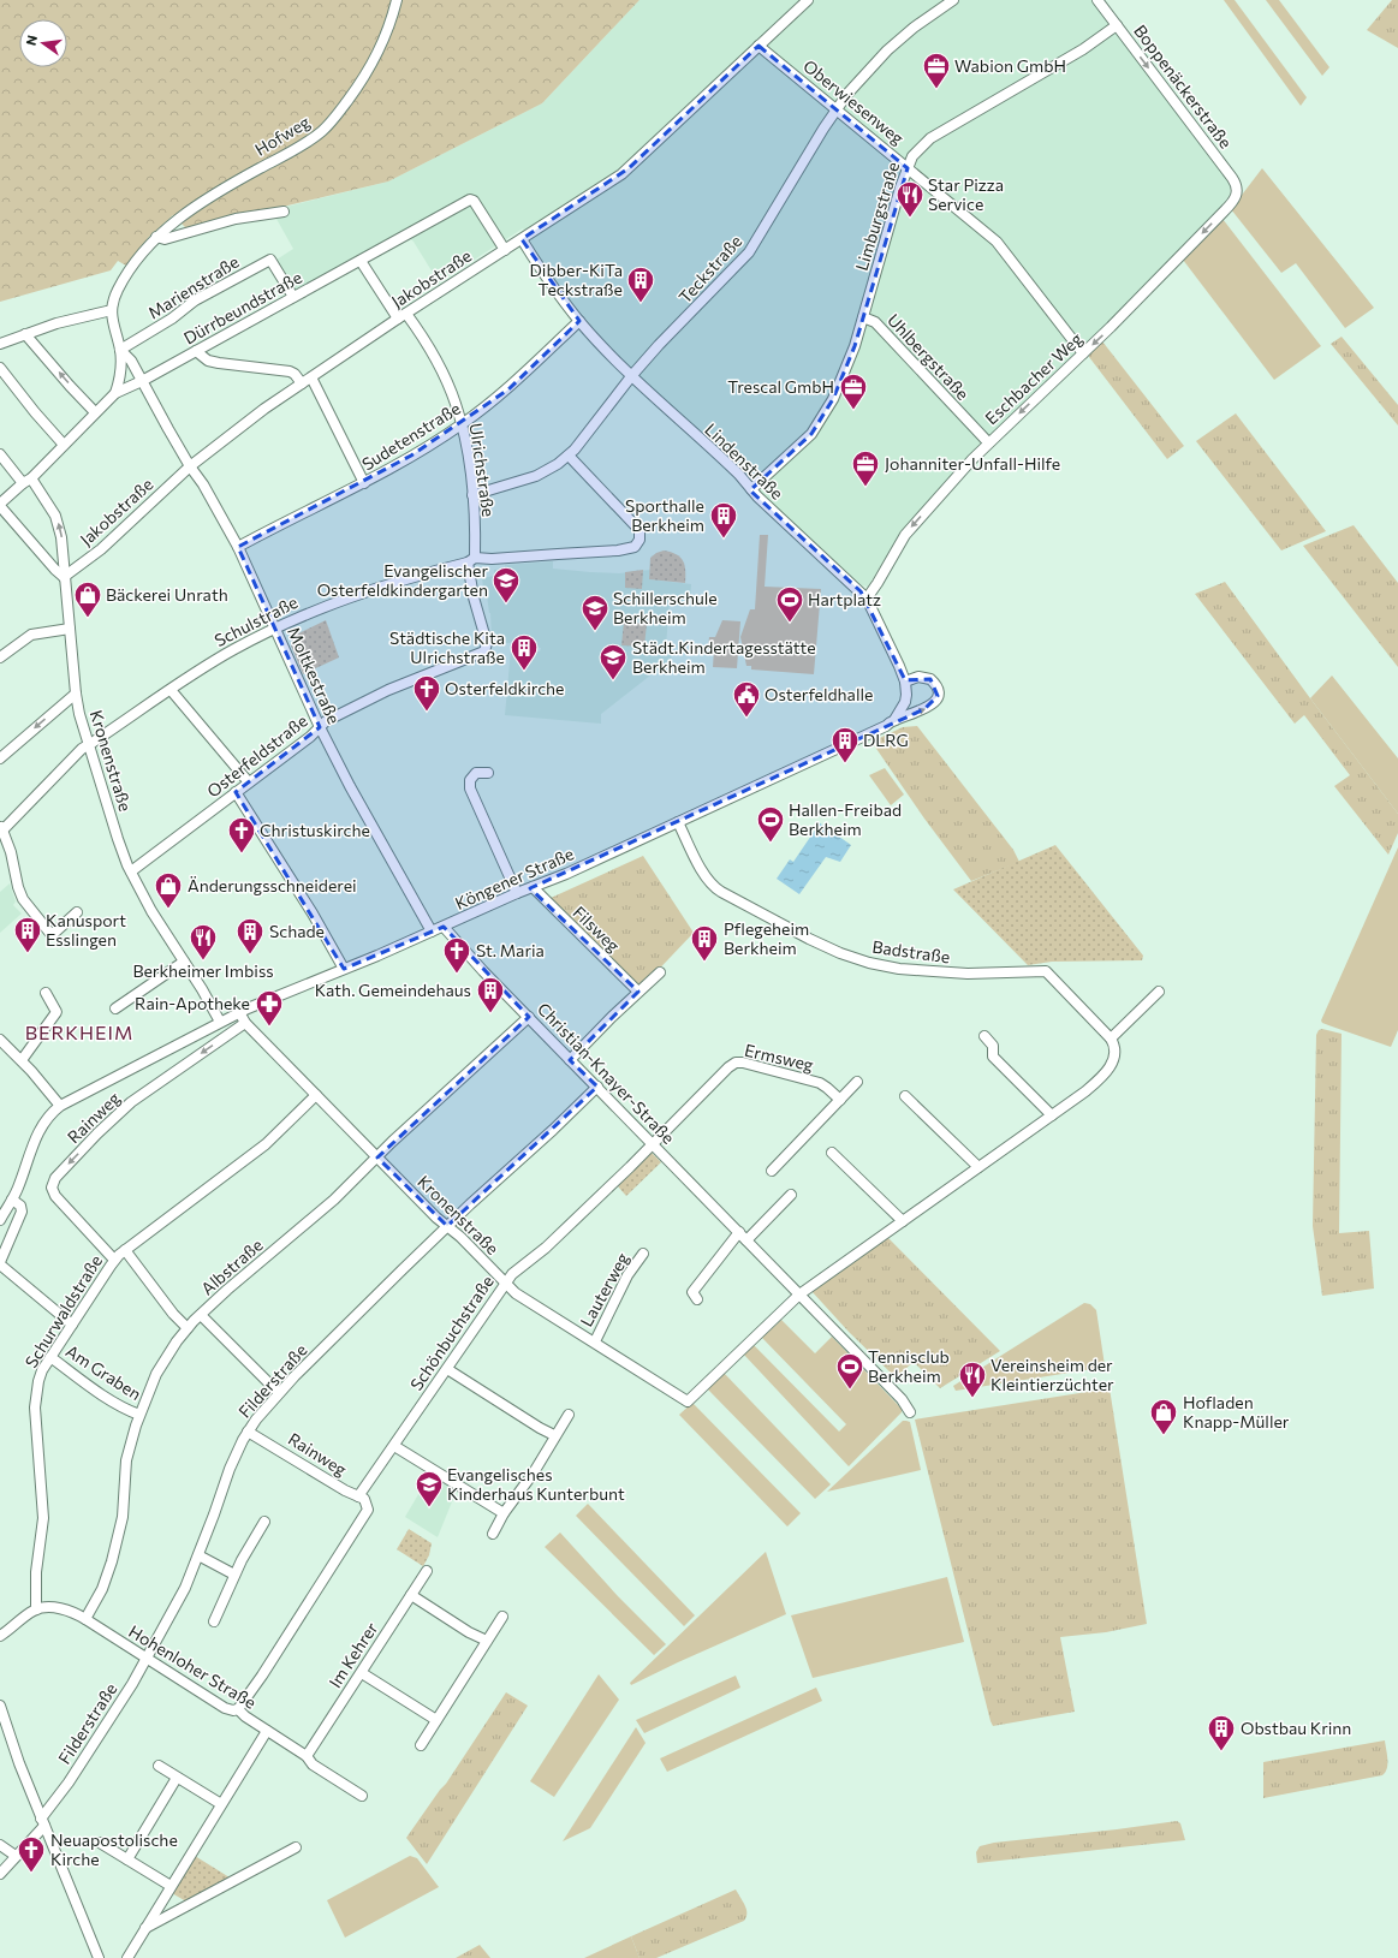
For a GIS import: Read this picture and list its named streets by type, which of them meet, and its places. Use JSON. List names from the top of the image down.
{
  "streets": {
    "street": [
      "Boppenäckerstraße",
      "Oberwiesenweg",
      "Hofweg",
      "Limburgstraße",
      "Teckstraße",
      "Jakobstraße",
      "Marienstraße",
      "Dürrbeundstraße",
      "Uhlbergstraße",
      "Eschbacher Weg",
      "Sudetenstraße",
      "Lindenstraße",
      "Ulrichstraße",
      "Schulstraße",
      "Moltkestraße",
      "Osterfeldstraße",
      "Kronenstraße",
      "Köngener Straße",
      "Filsweg",
      "Badstraße",
      "Ermsweg",
      "Christian-Knayer-Straße",
      "Rainweg",
      "Albstraße",
      "Lauterweg",
      "Schurwaldstraße",
      "Schönbuchstraße",
      "Am Graben",
      "Filderstraße",
      "Im Kehrer",
      "Hohenloher Straße"
    ]
  },
  "crossings": [
    ["Boppenäckerstraße", "Limburgstraße"],
    ["Boppenäckerstraße", "Eschbacher Weg"],
    ["Oberwiesenweg", "Limburgstraße"],
    ["Oberwiesenweg", "Teckstraße"],
    ["Oberwiesenweg", "Jakobstraße"],
    ["Oberwiesenweg", "Eschbacher Weg"],
    ["Limburgstraße", "Uhlbergstraße"],
    ["Limburgstraße", "Lindenstraße"],
    ["Teckstraße", "Lindenstraße"],
    ["Teckstraße", "Ulrichstraße"],
    ["Teckstraße", "Schulstraße"],
    ["Jakobstraße", "Dürrbeundstraße"],
    ["Jakobstraße", "Lindenstraße"],
    ["Jakobstraße", "Ulrichstraße"],
    ["Jakobstraße", "Moltkestraße"],
    ["Jakobstraße", "Kronenstraße"],
    ["Marienstraße", "Dürrbeundstraße"],
    ["Marienstraße", "Moltkestraße"],
    ["Dürrbeundstraße", "Moltkestraße"],
    ["Dürrbeundstraße", "Kronenstraße"],
    ["Uhlbergstraße", "Eschbacher Weg"],
    ["Eschbacher Weg", "Lindenstraße"],
    ["Sudetenstraße", "Lindenstraße"],
    ["Sudetenstraße", "Ulrichstraße"],
    ["Sudetenstraße", "Moltkestraße"],
    ["Lindenstraße", "Köngener Straße"],
    ["Ulrichstraße", "Schulstraße"],
    ["Ulrichstraße", "Osterfeldstraße"],
    ["Schulstraße", "Moltkestraße"],
    ["Schulstraße", "Kronenstraße"],
    ["Moltkestraße", "Osterfeldstraße"],
    ["Moltkestraße", "Köngener Straße"],
    ["Osterfeldstraße", "Kronenstraße"],
    ["Kronenstraße", "Köngener Straße"],
    ["Kronenstraße", "Christian-Knayer-Straße"],
    ["Kronenstraße", "Rainweg"],
    ["Kronenstraße", "Albstraße"],
    ["Kronenstraße", "Lauterweg"],
    ["Kronenstraße", "Schurwaldstraße"],
    ["Kronenstraße", "Schönbuchstraße"],
    ["Kronenstraße", "Filderstraße"],
    ["Köngener Straße", "Filsweg"],
    ["Köngener Straße", "Badstraße"],
    ["Köngener Straße", "Christian-Knayer-Straße"],
    ["Ermsweg", "Christian-Knayer-Straße"],
    ["Ermsweg", "Schönbuchstraße"],
    ["Christian-Knayer-Straße", "Albstraße"],
    ["Christian-Knayer-Straße", "Schönbuchstraße"],
    ["Christian-Knayer-Straße", "Filderstraße"],
    ["Rainweg", "Schurwaldstraße"],
    ["Rainweg", "Schönbuchstraße"],
    ["Rainweg", "Filderstraße"],
    ["Rainweg", "Hohenloher Straße"],
    ["Albstraße", "Am Graben"],
    ["Albstraße", "Hohenloher Straße"],
    ["Schurwaldstraße", "Am Graben"],
    ["Schurwaldstraße", "Hohenloher Straße"],
    ["Filderstraße", "Hohenloher Straße"],
    ["Im Kehrer", "Hohenloher Straße"]
  ],
  "one_way": ["Boppenäckerstraße", "Eschbacher Weg"],
  "districts": ["BERKHEIM"],
  "places": {
    "office": ["Wabion GmbH", "Trescal GmbH", "Johanniter-Unfall-Hilfe"],
    "restaurant": ["Star Pizza Service", "Berkheimer Imbiss", "Vereinsheim der Kleintierzüchter"],
    "building": [
      "Dibber-KiTa Teckstraße",
      "Sporthalle Berkheim",
      "Städtische Kita Ulrichstraße",
      "DLRG",
      "Kanusport Esslingen",
      "Schade",
      "Pflegeheim Berkheim",
      "Kath. Gemeindehaus",
      "Obstbau Krinn"
    ],
    "school or university": [
      "Evangelischer Osterfeldkindergarten",
      "Schillerschule Berkheim",
      "Städt.Kindertagesstätte Berkheim",
      "Evangelisches Kinderhaus Kunterbunt"
    ],
    "shop": ["Bäckerei Unrath", "Änderungsschneiderei", "Hofladen Knapp-Müller"],
    "sports": ["Hartplatz", "Hallen-Freibad Berkheim", "Tennisclub Berkheim"],
    "church": [
      "Osterfeldkirche",
      "Christuskirche",
      "St. Maria",
      "Neuapostolische Kirche"
    ],
    "public building": ["Osterfeldhalle"],
    "pharmacy": ["Rain-Apotheke"]
  },
  "north": "left"
}
